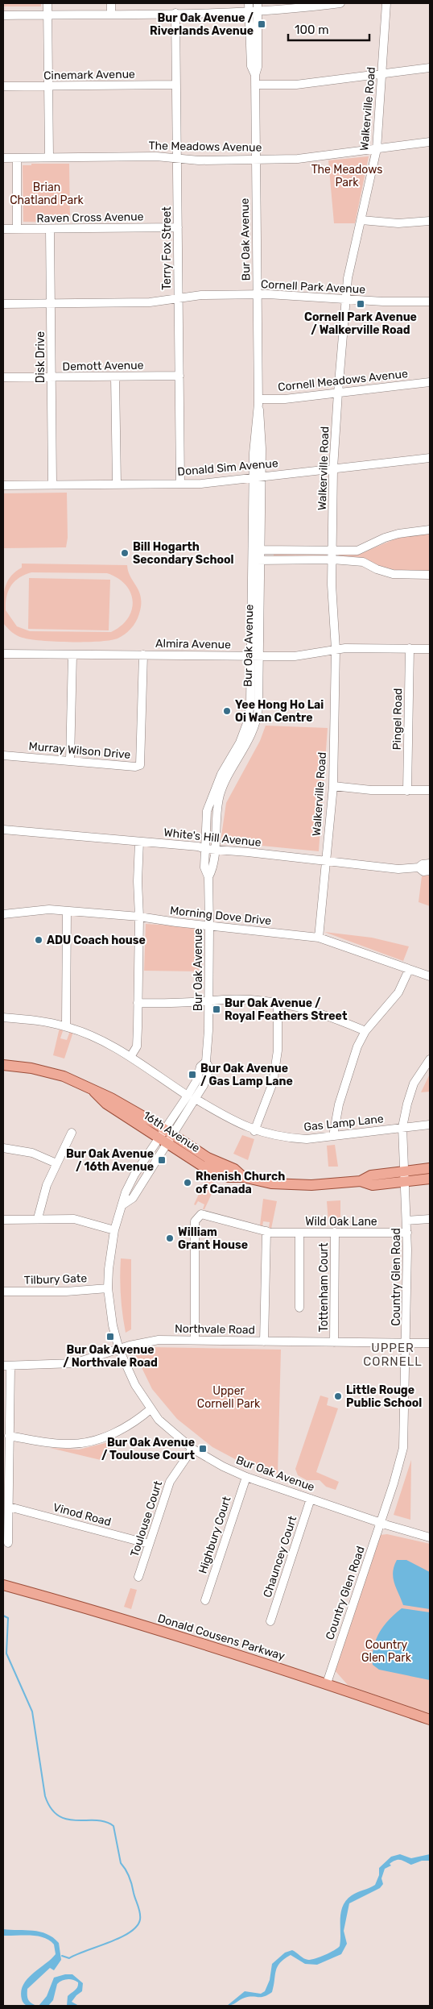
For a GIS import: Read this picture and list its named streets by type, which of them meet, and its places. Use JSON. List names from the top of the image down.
{
  "streets": {
    "main road": ["16th Avenue", "Donald Cousens Parkway"],
    "street": [
      "Cinemark Avenue",
      "Walkerville Road",
      "The Meadows Avenue",
      "Raven Cross Avenue",
      "Bur Oak Avenue",
      "Terry Fox Street",
      "Cornell Park Avenue",
      "Disk Drive",
      "Demott Avenue",
      "Cornell Meadows Avenue",
      "Donald Sim Avenue",
      "Almira Avenue",
      "Pingel Road",
      "Murray Wilson Drive",
      "White's Hill Avenue",
      "Morning Dove Drive",
      "Gas Lamp Lane",
      "Wild Oak Lane",
      "Country Glen Road",
      "Tilbury Gate",
      "Tottenham Court",
      "Northvale Road",
      "Vinod Road",
      "Toulouse Court",
      "Highbury Court",
      "Chauncey Court"
    ]
  },
  "crossings": [
    ["Cinemark Avenue", "Terry Fox Street"],
    ["Walkerville Road", "The Meadows Avenue"],
    ["Walkerville Road", "Cornell Park Avenue"],
    ["Walkerville Road", "Cornell Meadows Avenue"],
    ["Walkerville Road", "Donald Sim Avenue"],
    ["Walkerville Road", "Almira Avenue"],
    ["Walkerville Road", "White's Hill Avenue"],
    ["Walkerville Road", "Morning Dove Drive"],
    ["The Meadows Avenue", "Bur Oak Avenue"],
    ["The Meadows Avenue", "Terry Fox Street"],
    ["Raven Cross Avenue", "Terry Fox Street"],
    ["Raven Cross Avenue", "Disk Drive"],
    ["Bur Oak Avenue", "Cornell Park Avenue"],
    ["Bur Oak Avenue", "Cornell Meadows Avenue"],
    ["Bur Oak Avenue", "Donald Sim Avenue"],
    ["Bur Oak Avenue", "Almira Avenue"],
    ["Bur Oak Avenue", "White's Hill Avenue"],
    ["Bur Oak Avenue", "Morning Dove Drive"],
    ["Bur Oak Avenue", "Gas Lamp Lane"],
    ["Bur Oak Avenue", "16th Avenue"],
    ["Bur Oak Avenue", "Country Glen Road"],
    ["Bur Oak Avenue", "Tilbury Gate"],
    ["Bur Oak Avenue", "Northvale Road"],
    ["Bur Oak Avenue", "Toulouse Court"],
    ["Bur Oak Avenue", "Highbury Court"],
    ["Bur Oak Avenue", "Chauncey Court"],
    ["Terry Fox Street", "Cornell Park Avenue"],
    ["Terry Fox Street", "Demott Avenue"],
    ["Terry Fox Street", "Donald Sim Avenue"],
    ["Cornell Park Avenue", "Disk Drive"],
    ["Disk Drive", "Demott Avenue"],
    ["Disk Drive", "Donald Sim Avenue"],
    ["Almira Avenue", "Pingel Road"],
    ["Almira Avenue", "Murray Wilson Drive"],
    ["Gas Lamp Lane", "Country Glen Road"],
    ["16th Avenue", "Country Glen Road"],
    ["Wild Oak Lane", "Country Glen Road"],
    ["Wild Oak Lane", "Tottenham Court"],
    ["Wild Oak Lane", "Northvale Road"],
    ["Country Glen Road", "Northvale Road"],
    ["Country Glen Road", "Donald Cousens Parkway"],
    ["Tottenham Court", "Northvale Road"],
    ["Vinod Road", "Toulouse Court"]
  ],
  "districts": ["UPPER CORNELL"],
  "parks": [
    "The Meadows Park",
    "Brian Chatland Park",
    "Upper Cornell Park",
    "Country Glen Park"
  ],
  "places": {
    "transit": [
      "Bur Oak Avenue / Riverlands Avenue",
      "Cornell Park Avenue / Walkerville Road",
      "Bur Oak Avenue / Royal Feathers Street",
      "Bur Oak Avenue / Gas Lamp Lane",
      "Bur Oak Avenue / 16th Avenue",
      "Bur Oak Avenue / Northvale Road",
      "Bur Oak Avenue / Toulouse Court"
    ],
    "other": [
      "Bill Hogarth Secondary School",
      "Yee Hong Ho Lai Oi Wan Centre",
      "ADU Coach house",
      "Rhenish Church of Canada",
      "William Grant House",
      "Little Rouge Public School"
    ]
  },
  "scale_bar": "100 m"
}
